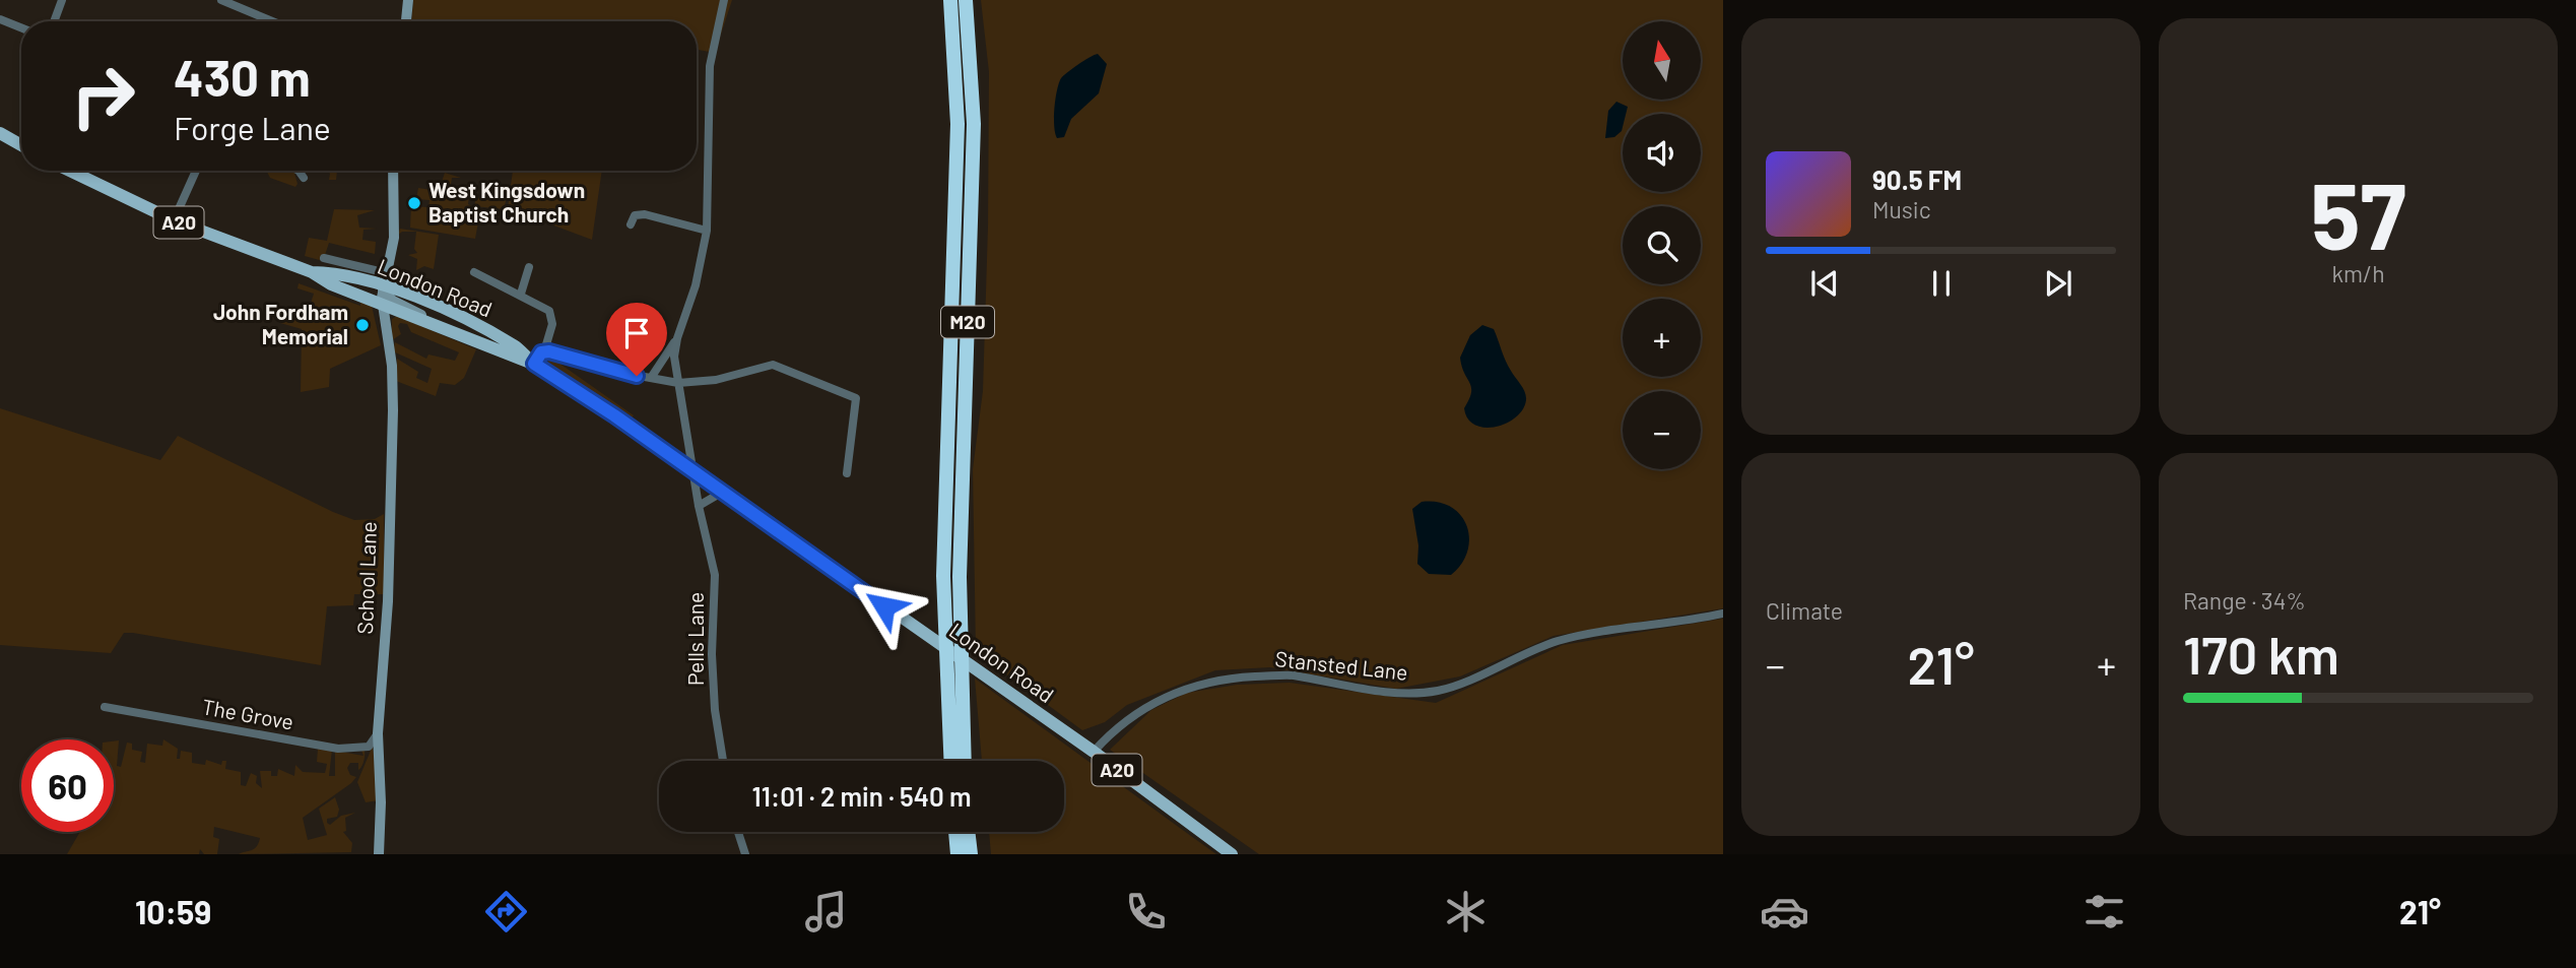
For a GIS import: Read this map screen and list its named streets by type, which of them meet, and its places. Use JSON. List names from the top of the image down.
{
  "streets": {
    "highway": ["M20"],
    "main road": ["A20", "London Road"],
    "street": [
      "School Lane",
      "Pells Lane",
      "Stansted Lane",
      "The Grove"
    ]
  },
  "crossings": [
    ["London Road", "School Lane"],
    ["London Road", "Pells Lane"],
    ["London Road", "Stansted Lane"],
    ["School Lane", "The Grove"]
  ],
  "places": ["West Kingsdown Baptist Church", "John Fordham Memorial"],
  "north": "top",
  "page": {
    "tile": [
      ["57", "km/h"],
      "Climate",
      ["Range · 34%", "170 km"]
    ],
    "map_buttons": ["+", "−"],
    "turn": ["430 m", "Forge Lane"],
    "song": ["90.5 FM", "Music"],
    "heat": ["−", "21°", "+"],
    "limit": "60",
    "trip": "11:01 · 2 min · 540 m",
    "tabs": ["10:59", "21°"]
  }
}
